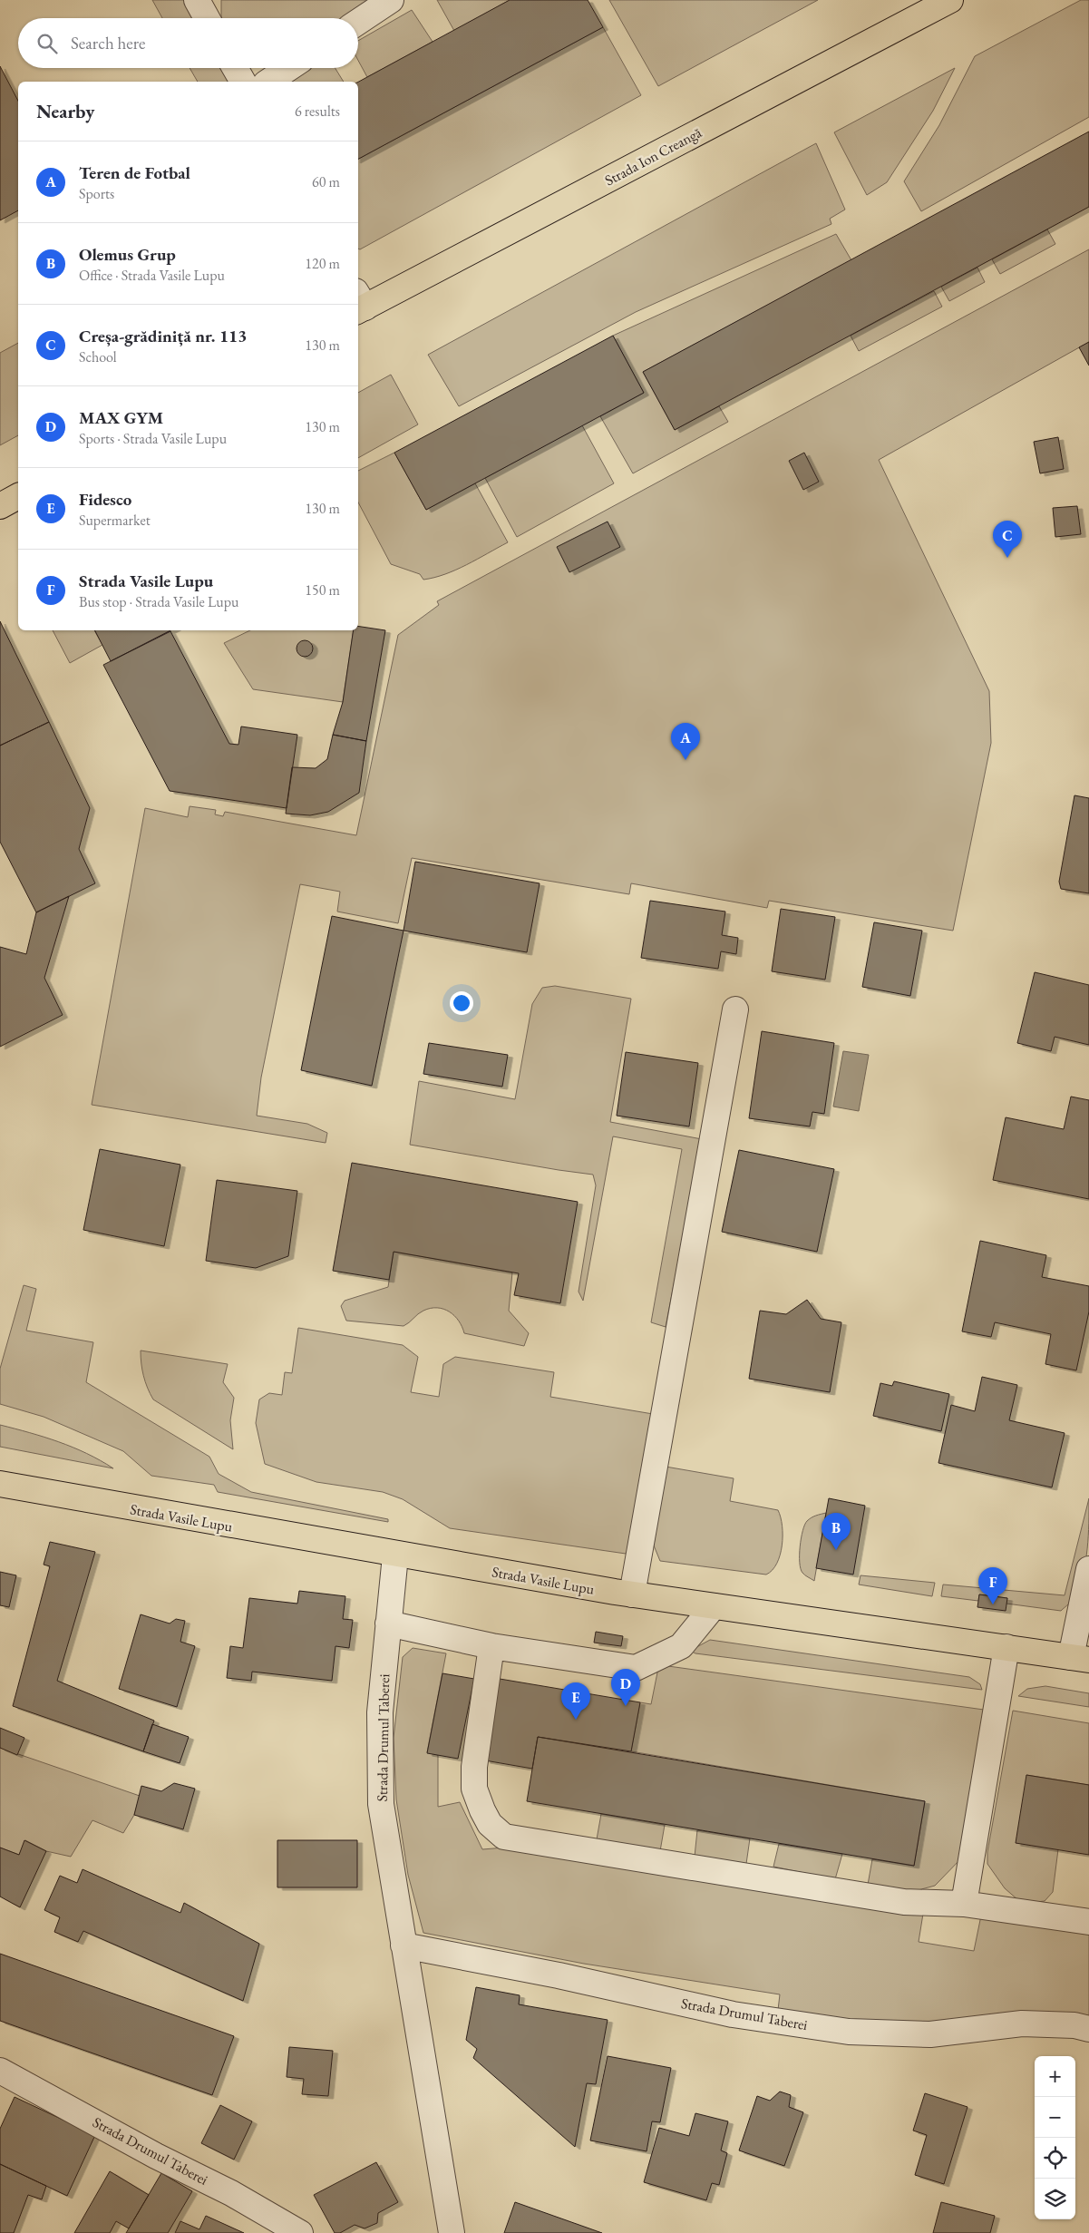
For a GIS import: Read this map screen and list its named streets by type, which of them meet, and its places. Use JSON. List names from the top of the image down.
{
  "streets": {
    "main road": ["Strada Ion Creangă", "Strada Vasile Lupu"],
    "street": ["Strada Drumul Taberei"]
  },
  "crossings": [
    ["Strada Vasile Lupu", "Strada Drumul Taberei"]
  ],
  "page": {
    "search": "Search here",
    "heading": ["Nearby", "6 results"],
    "list": [
      {
        "mark": "A",
        "name": "Teren de Fotbal",
        "note": "Sports",
        "value": "60 m"
      },
      {
        "mark": "B",
        "name": "Olemus Grup",
        "note": "Office · Strada Vasile Lupu",
        "value": "120 m"
      },
      {
        "mark": "C",
        "name": "Creșa-grădiniță nr. 113",
        "note": "School",
        "value": "130 m"
      },
      {
        "mark": "D",
        "name": "MAX GYM",
        "note": "Sports · Strada Vasile Lupu",
        "value": "130 m"
      },
      {
        "mark": "E",
        "name": "Fidesco",
        "note": "Supermarket",
        "value": "130 m"
      },
      {
        "mark": "F",
        "name": "Strada Vasile Lupu",
        "note": "Bus stop · Strada Vasile Lupu",
        "value": "150 m"
      }
    ],
    "pins": [
      "C",
      "A",
      "B",
      "F",
      "D",
      "E"
    ],
    "map_buttons": ["+", "−"]
  }
}
